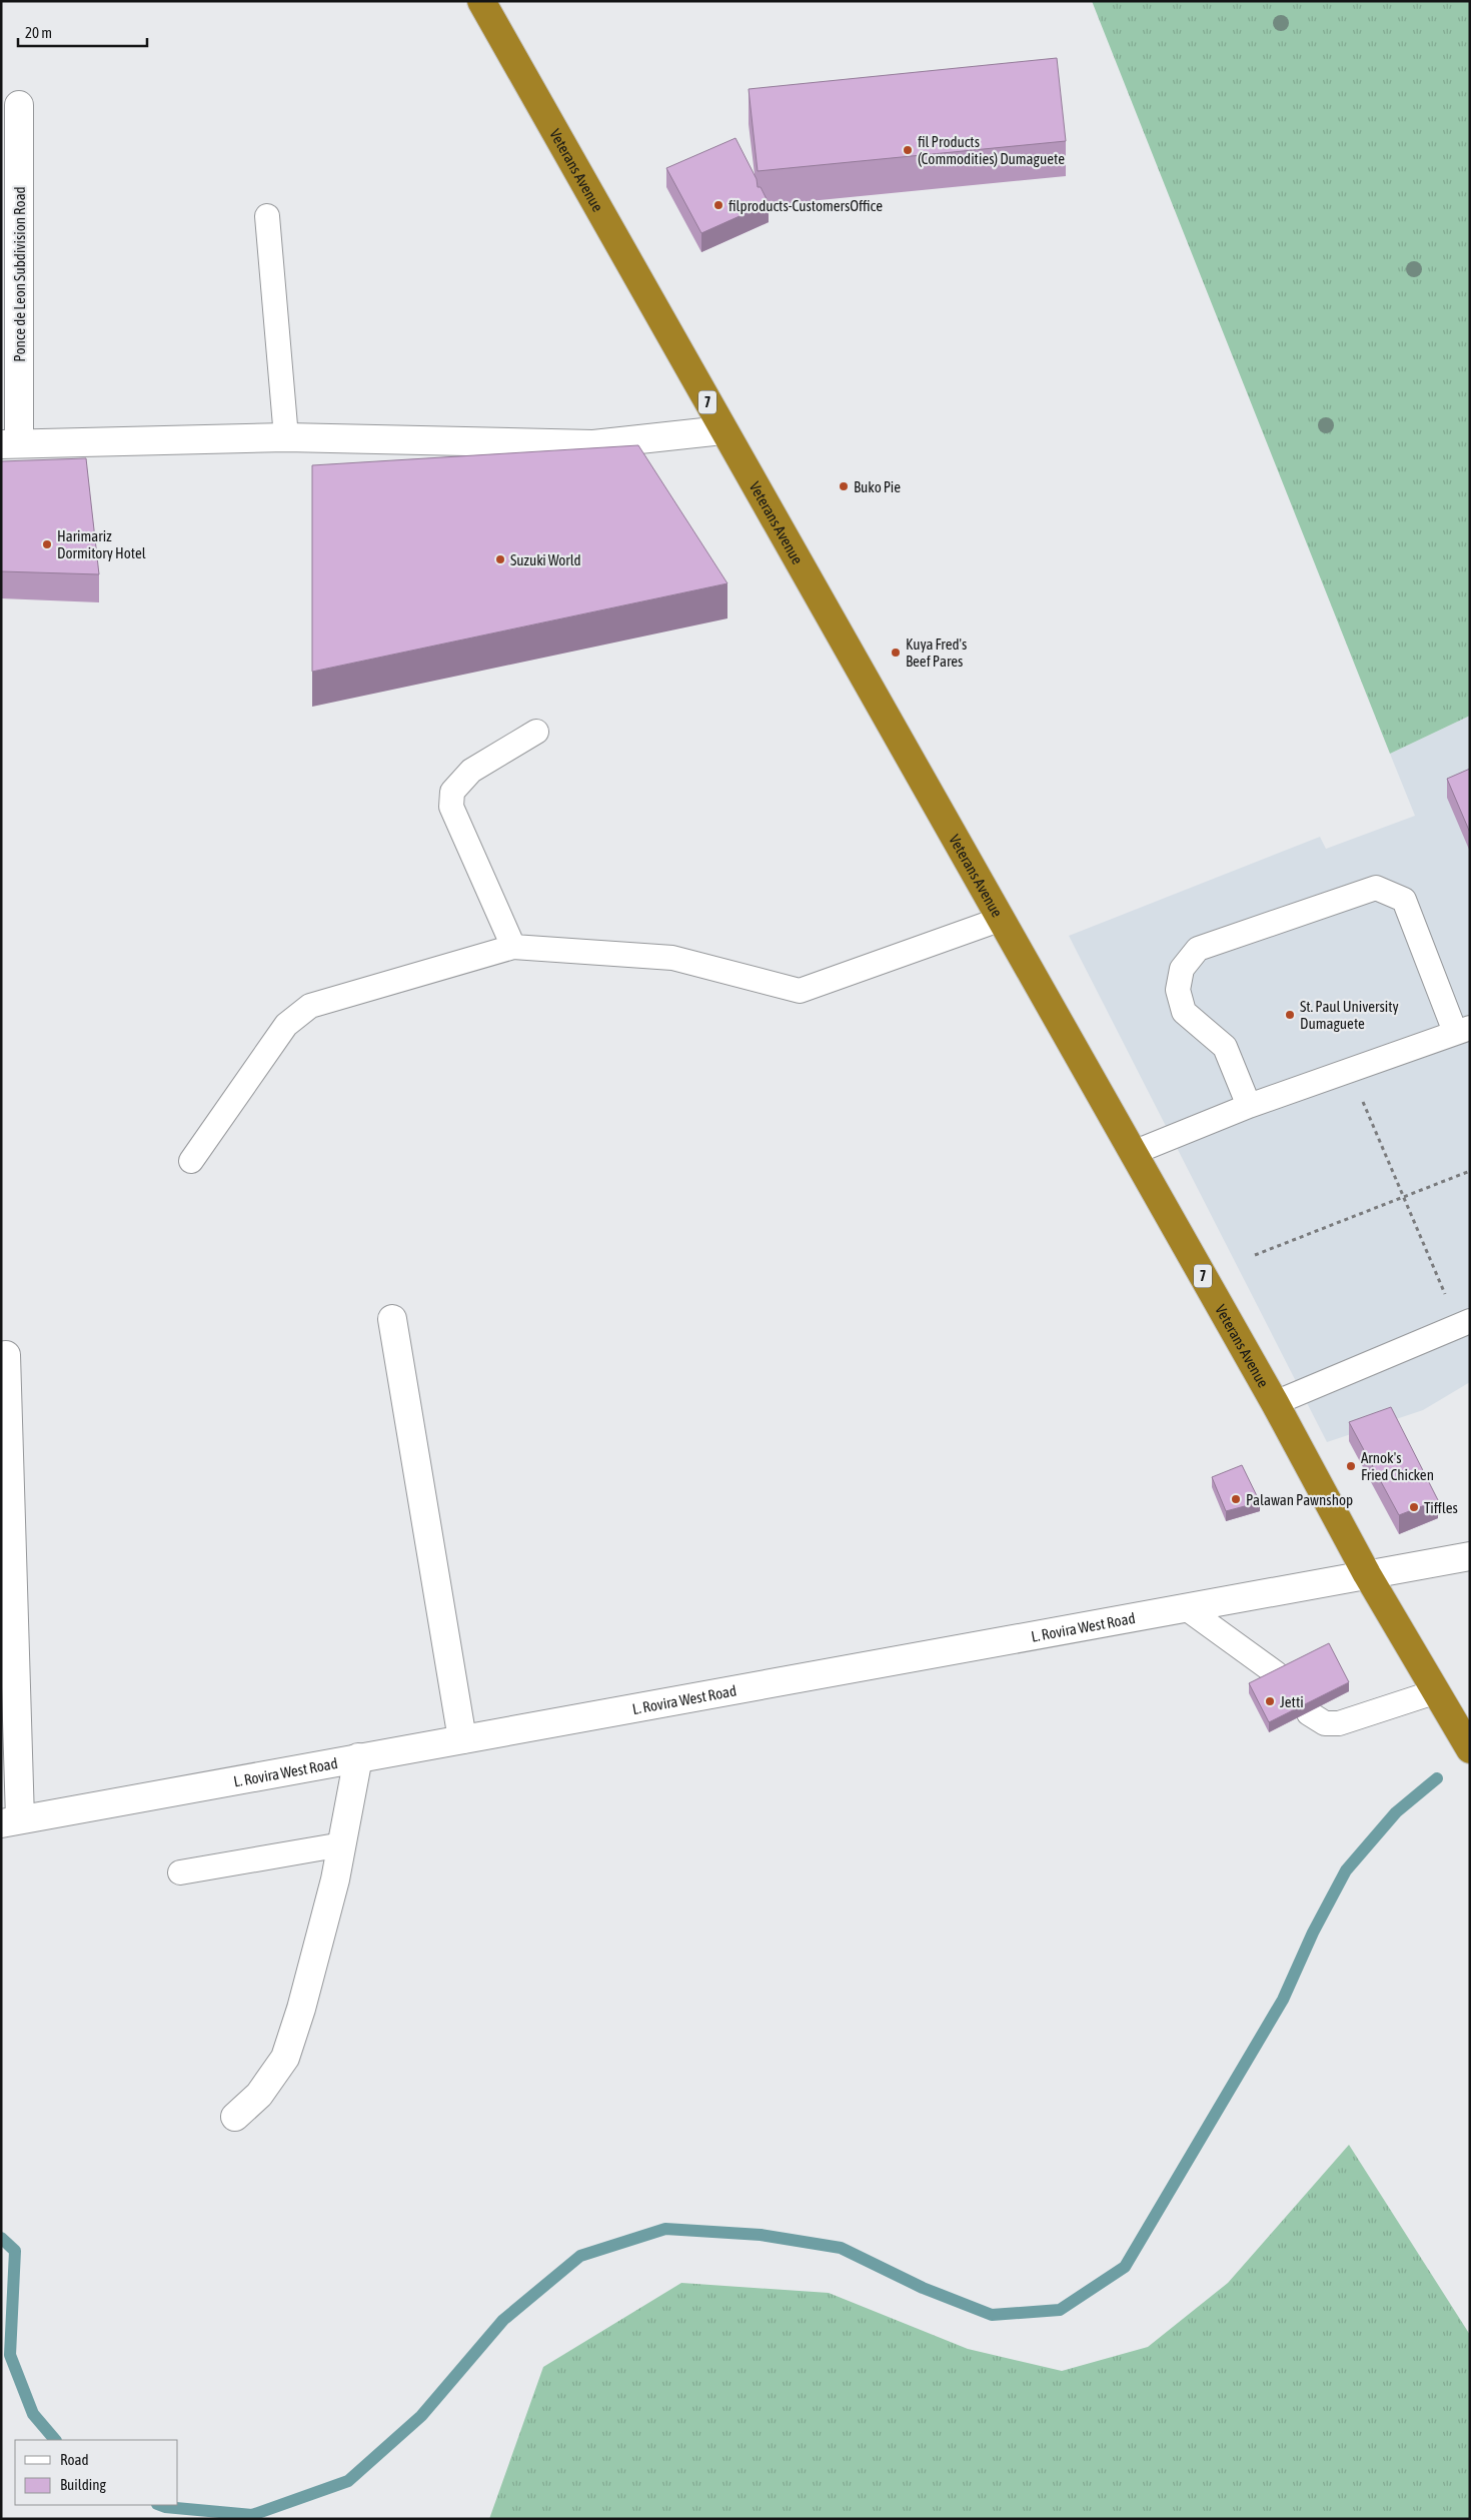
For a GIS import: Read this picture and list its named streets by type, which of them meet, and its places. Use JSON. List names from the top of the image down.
{
  "streets": {
    "highway": ["Veterans Avenue", "7"],
    "street": ["Ponce de Leon Subdivision Road", "L. Rovira West Road"]
  },
  "crossings": [
    ["Veterans Avenue", "L. Rovira West Road"]
  ],
  "places": [
    "fil Products (Commodities) Dumaguete",
    "filproducts-CustomersOffice",
    "Buko Pie",
    "Harimariz Dormitory Hotel",
    "Suzuki World",
    "Kuya Fred's Beef Pares",
    "St. Paul University Dumaguete",
    "Arnok's Fried Chicken",
    "Palawan Pawnshop",
    "Tiffles",
    "Jetti"
  ],
  "legend": ["Road", "Building"],
  "scale_bar": "20 m"
}
